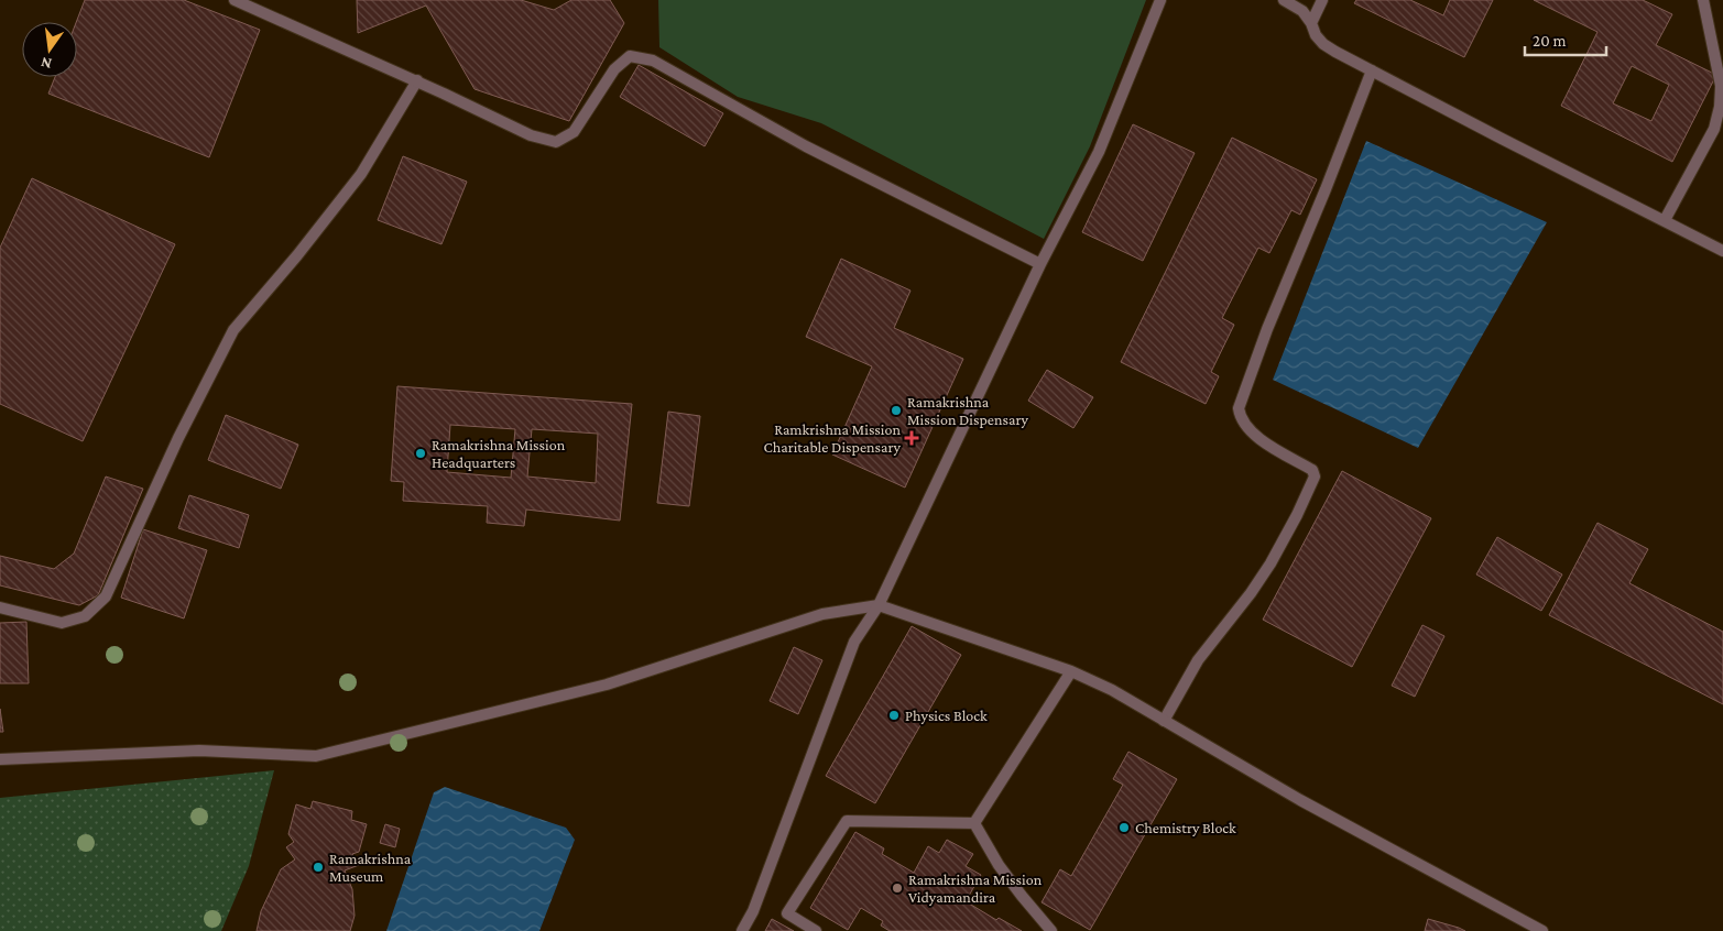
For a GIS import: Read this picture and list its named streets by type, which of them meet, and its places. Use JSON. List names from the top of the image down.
{
  "places": {
    "other": [
      "Ramakrishna Mission Dispensary",
      "Ramakrishna Mission Headquarters",
      "Physics Block",
      "Chemistry Block",
      "Ramakrishna Museum",
      "Ramakrishna Mission Vidyamandira"
    ],
    "health": ["Ramkrishna Mission Charitable Dispensary"]
  },
  "scale_bar": "20 m",
  "north": "bottom"
}
